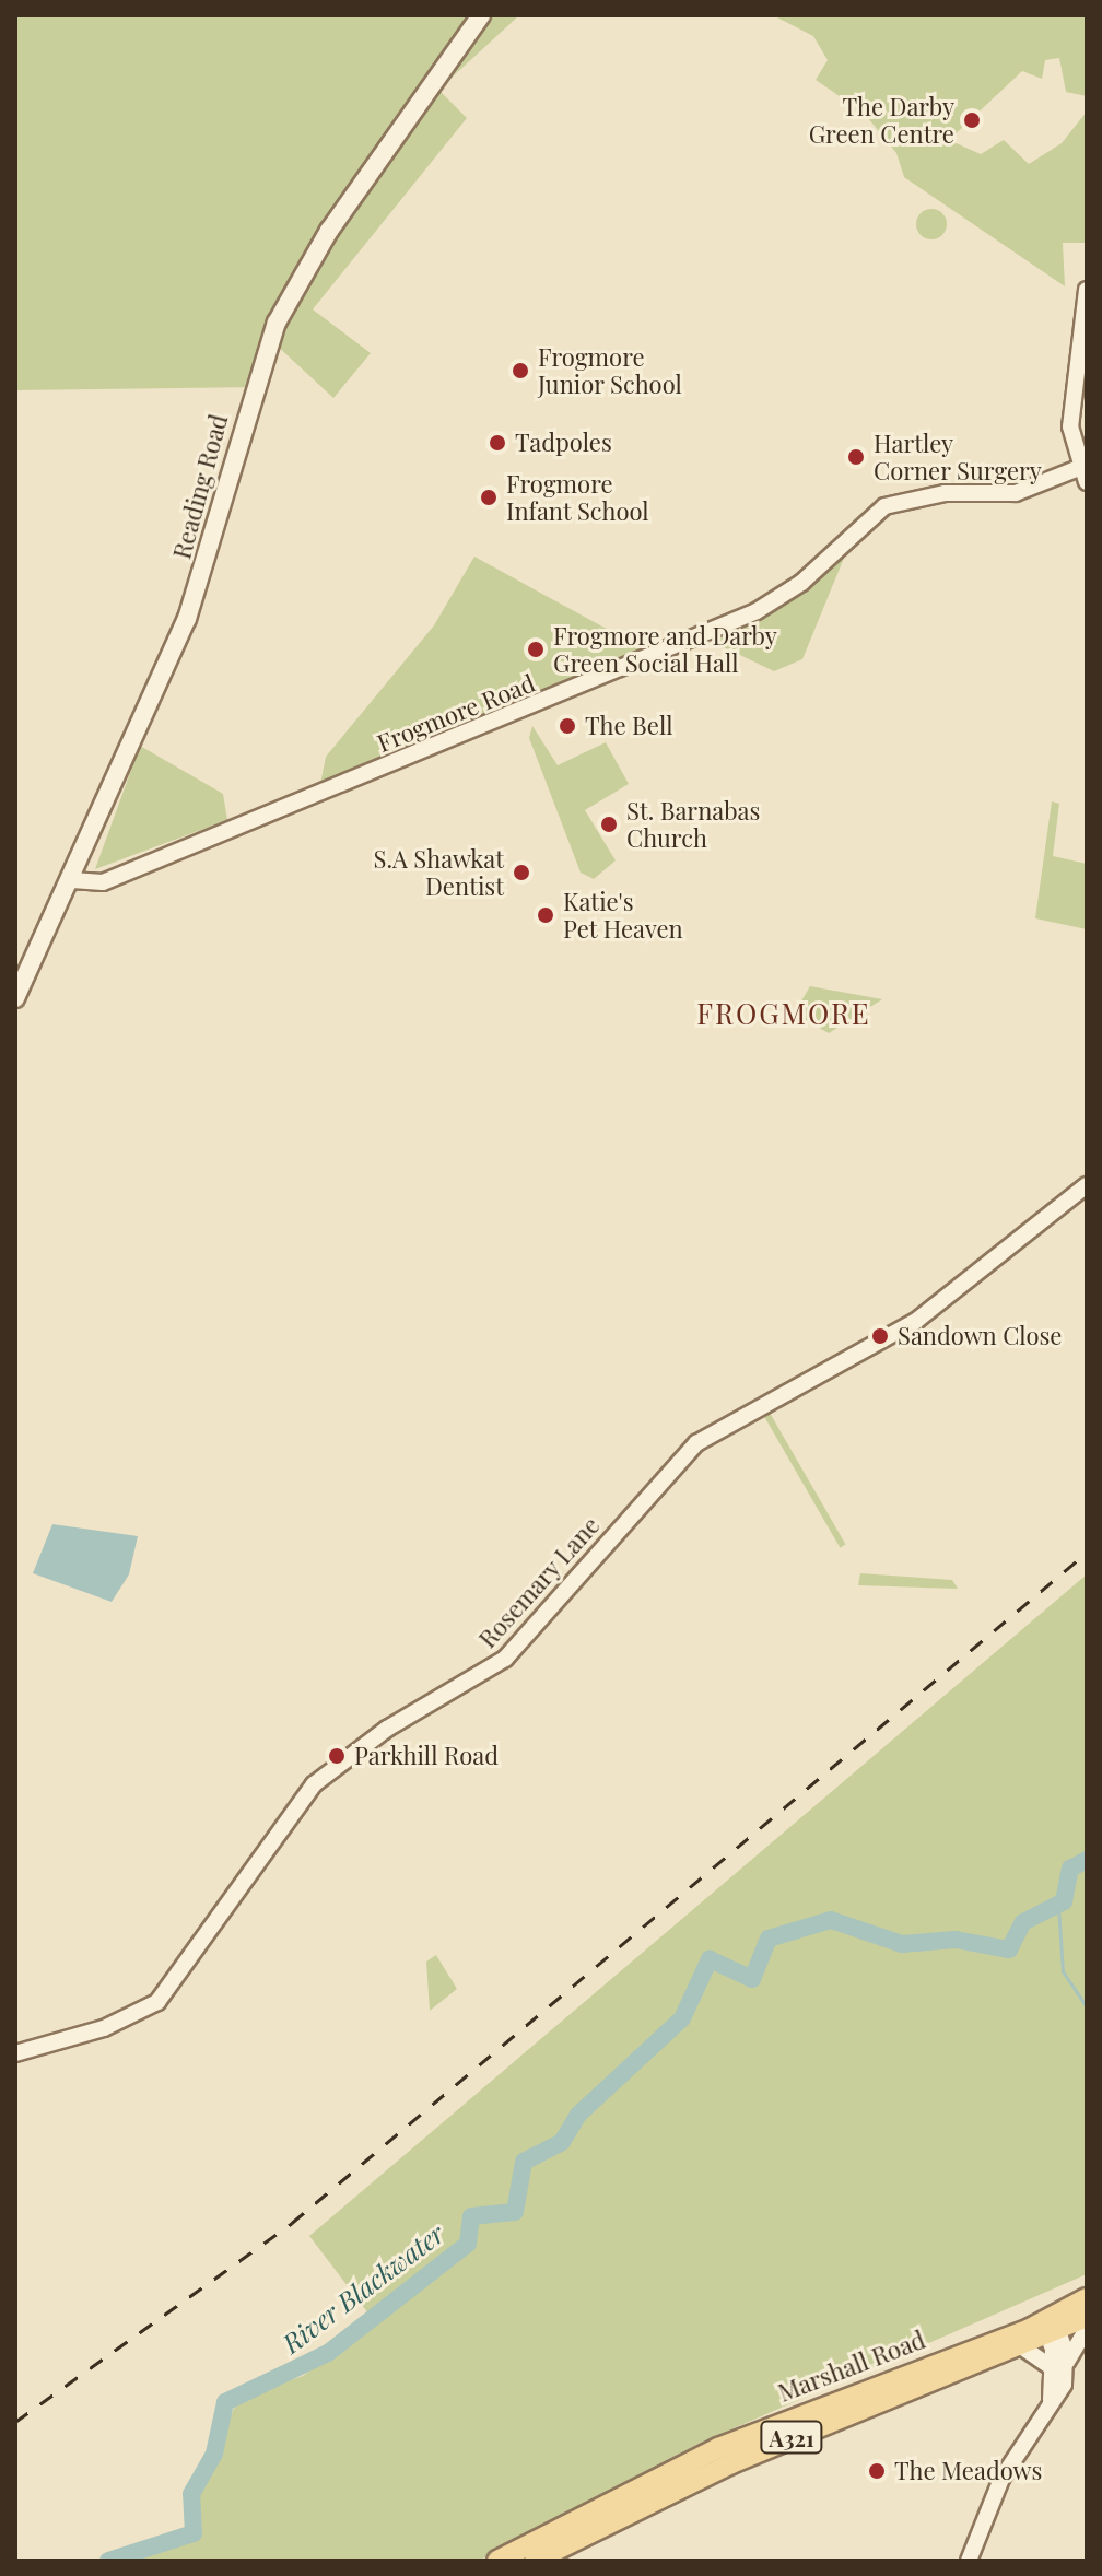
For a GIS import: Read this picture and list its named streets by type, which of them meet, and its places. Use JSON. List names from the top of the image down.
{
  "streets": {
    "main road": ["Reading Road", "Marshall Road", "A321"],
    "street": ["Frogmore Road", "Rosemary Lane"]
  },
  "crossings": [
    ["Reading Road", "Frogmore Road"]
  ],
  "districts": ["FROGMORE"],
  "water": ["River Blackwater"],
  "places": [
    "The Darby Green Centre",
    "Frogmore Junior School",
    "Tadpoles",
    "Hartley Corner Surgery",
    "Frogmore Infant School",
    "Frogmore and Darby Green Social Hall",
    "The Bell",
    "St. Barnabas Church",
    "S.A Shawkat Dentist",
    "Katie's Pet Heaven",
    "Sandown Close",
    "Parkhill Road",
    "The Meadows"
  ]
}
